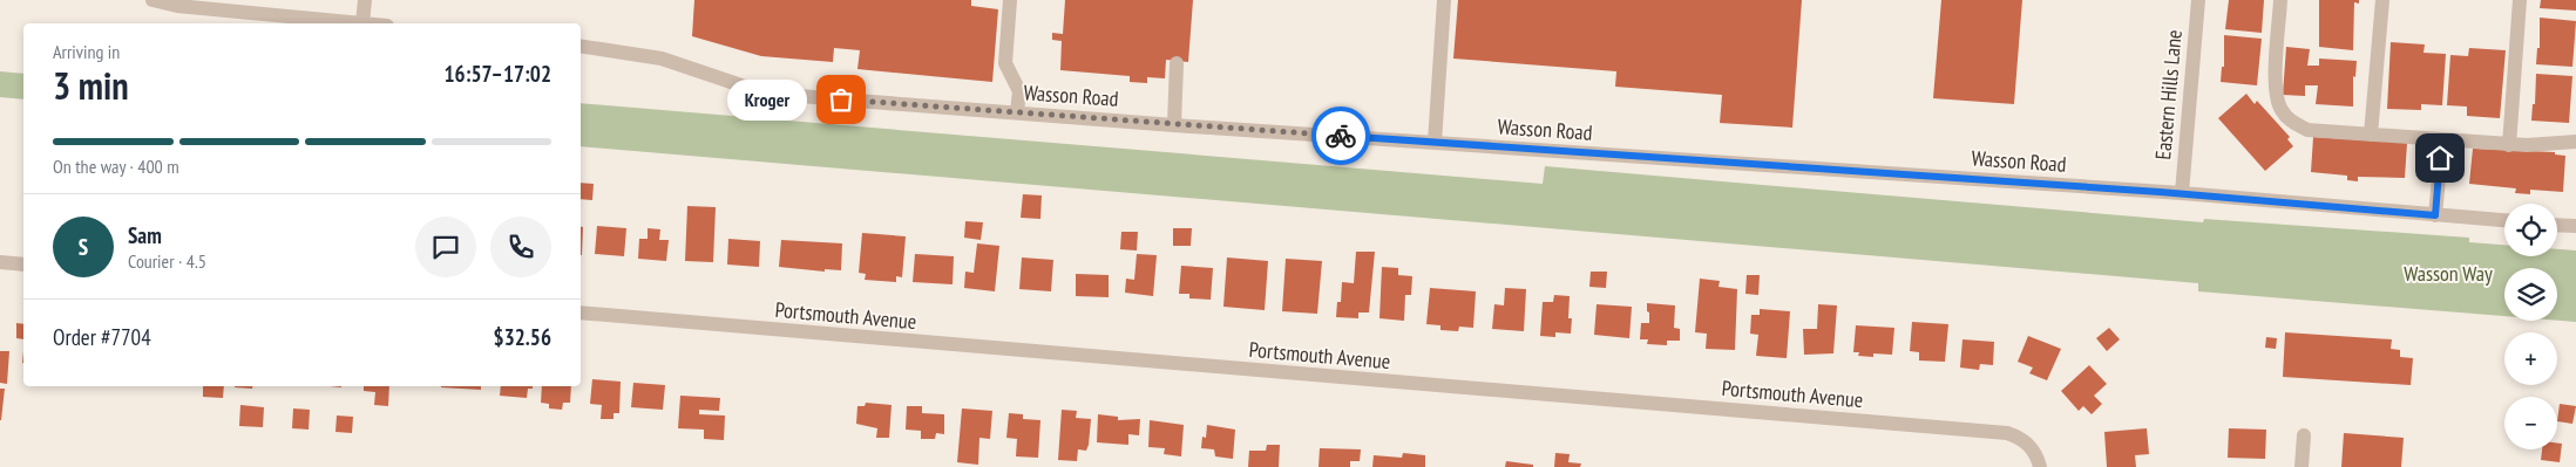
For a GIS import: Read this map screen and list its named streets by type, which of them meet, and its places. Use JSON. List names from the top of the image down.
{
  "streets": {
    "street": ["Eastern Hills Lane", "Wasson Road", "Portsmouth Avenue"]
  },
  "crossings": [
    ["Eastern Hills Lane", "Wasson Road"]
  ],
  "parks": ["Wasson Way"],
  "places": ["Kroger"],
  "page": {
    "heading": ["3 min", "Arriving in", "16:57–17:02"],
    "panel": [
      "Sam",
      "Courier · 4.5",
      "Order #7704",
      "$32.56"
    ],
    "bubble": "Kroger",
    "bar": "On the way · 400 m",
    "map_buttons": ["+", "−"],
    "round": "S"
  }
}
